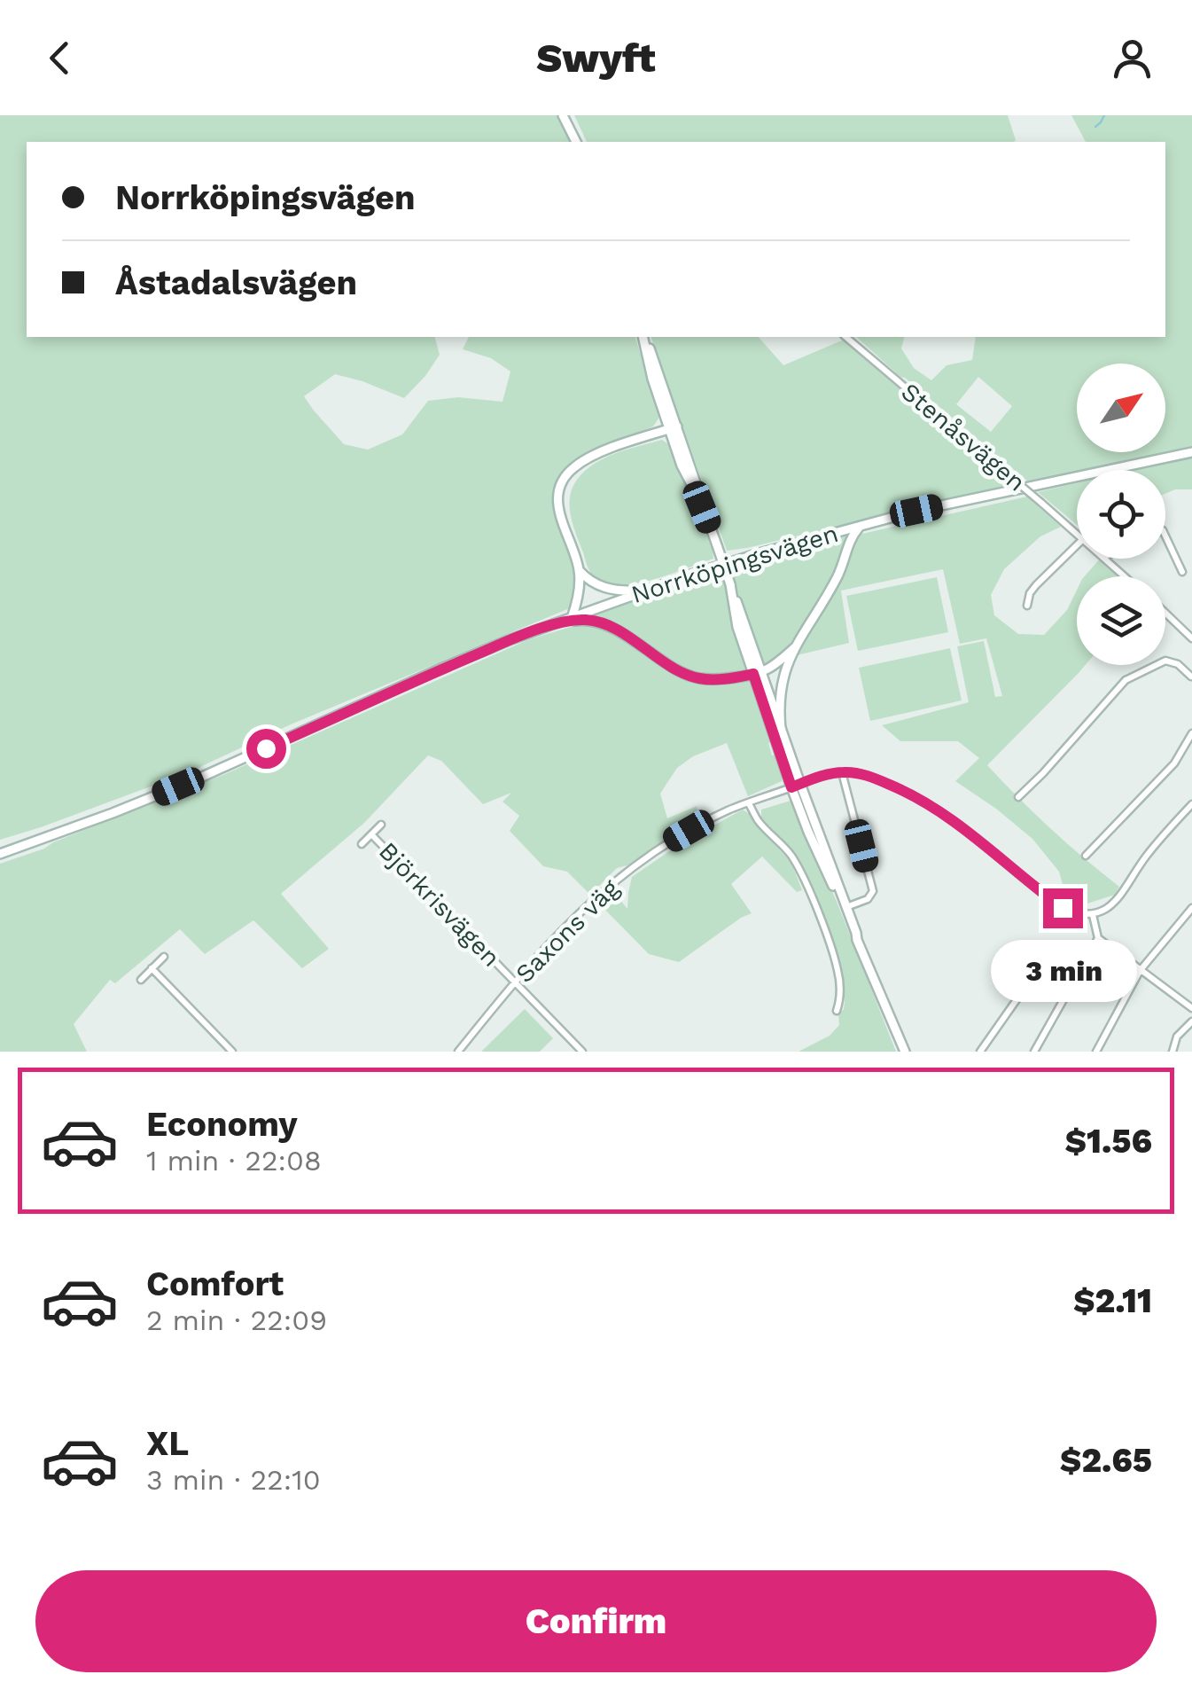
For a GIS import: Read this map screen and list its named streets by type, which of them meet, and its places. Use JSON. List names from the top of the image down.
{
  "streets": {
    "main road": ["Norrköpingsvägen"],
    "street": ["Stenåsvägen", "Björkrisvägen", "Saxons väg"]
  },
  "crossings": [
    ["Björkrisvägen", "Saxons väg"]
  ],
  "north": "top right",
  "page": {
    "header": "Swyft",
    "banner": ["Norrköpingsvägen", "Åstadalsvägen"],
    "bubble": "3 min",
    "list": [
      {
        "name": "Economy",
        "note": "1 min · 22:08",
        "value": "$1.56"
      },
      {
        "name": "Comfort",
        "note": "2 min · 22:09",
        "value": "$2.11"
      },
      {
        "name": "XL",
        "note": "3 min · 22:10",
        "value": "$2.65"
      }
    ],
    "buttons": "Confirm"
  }
}
